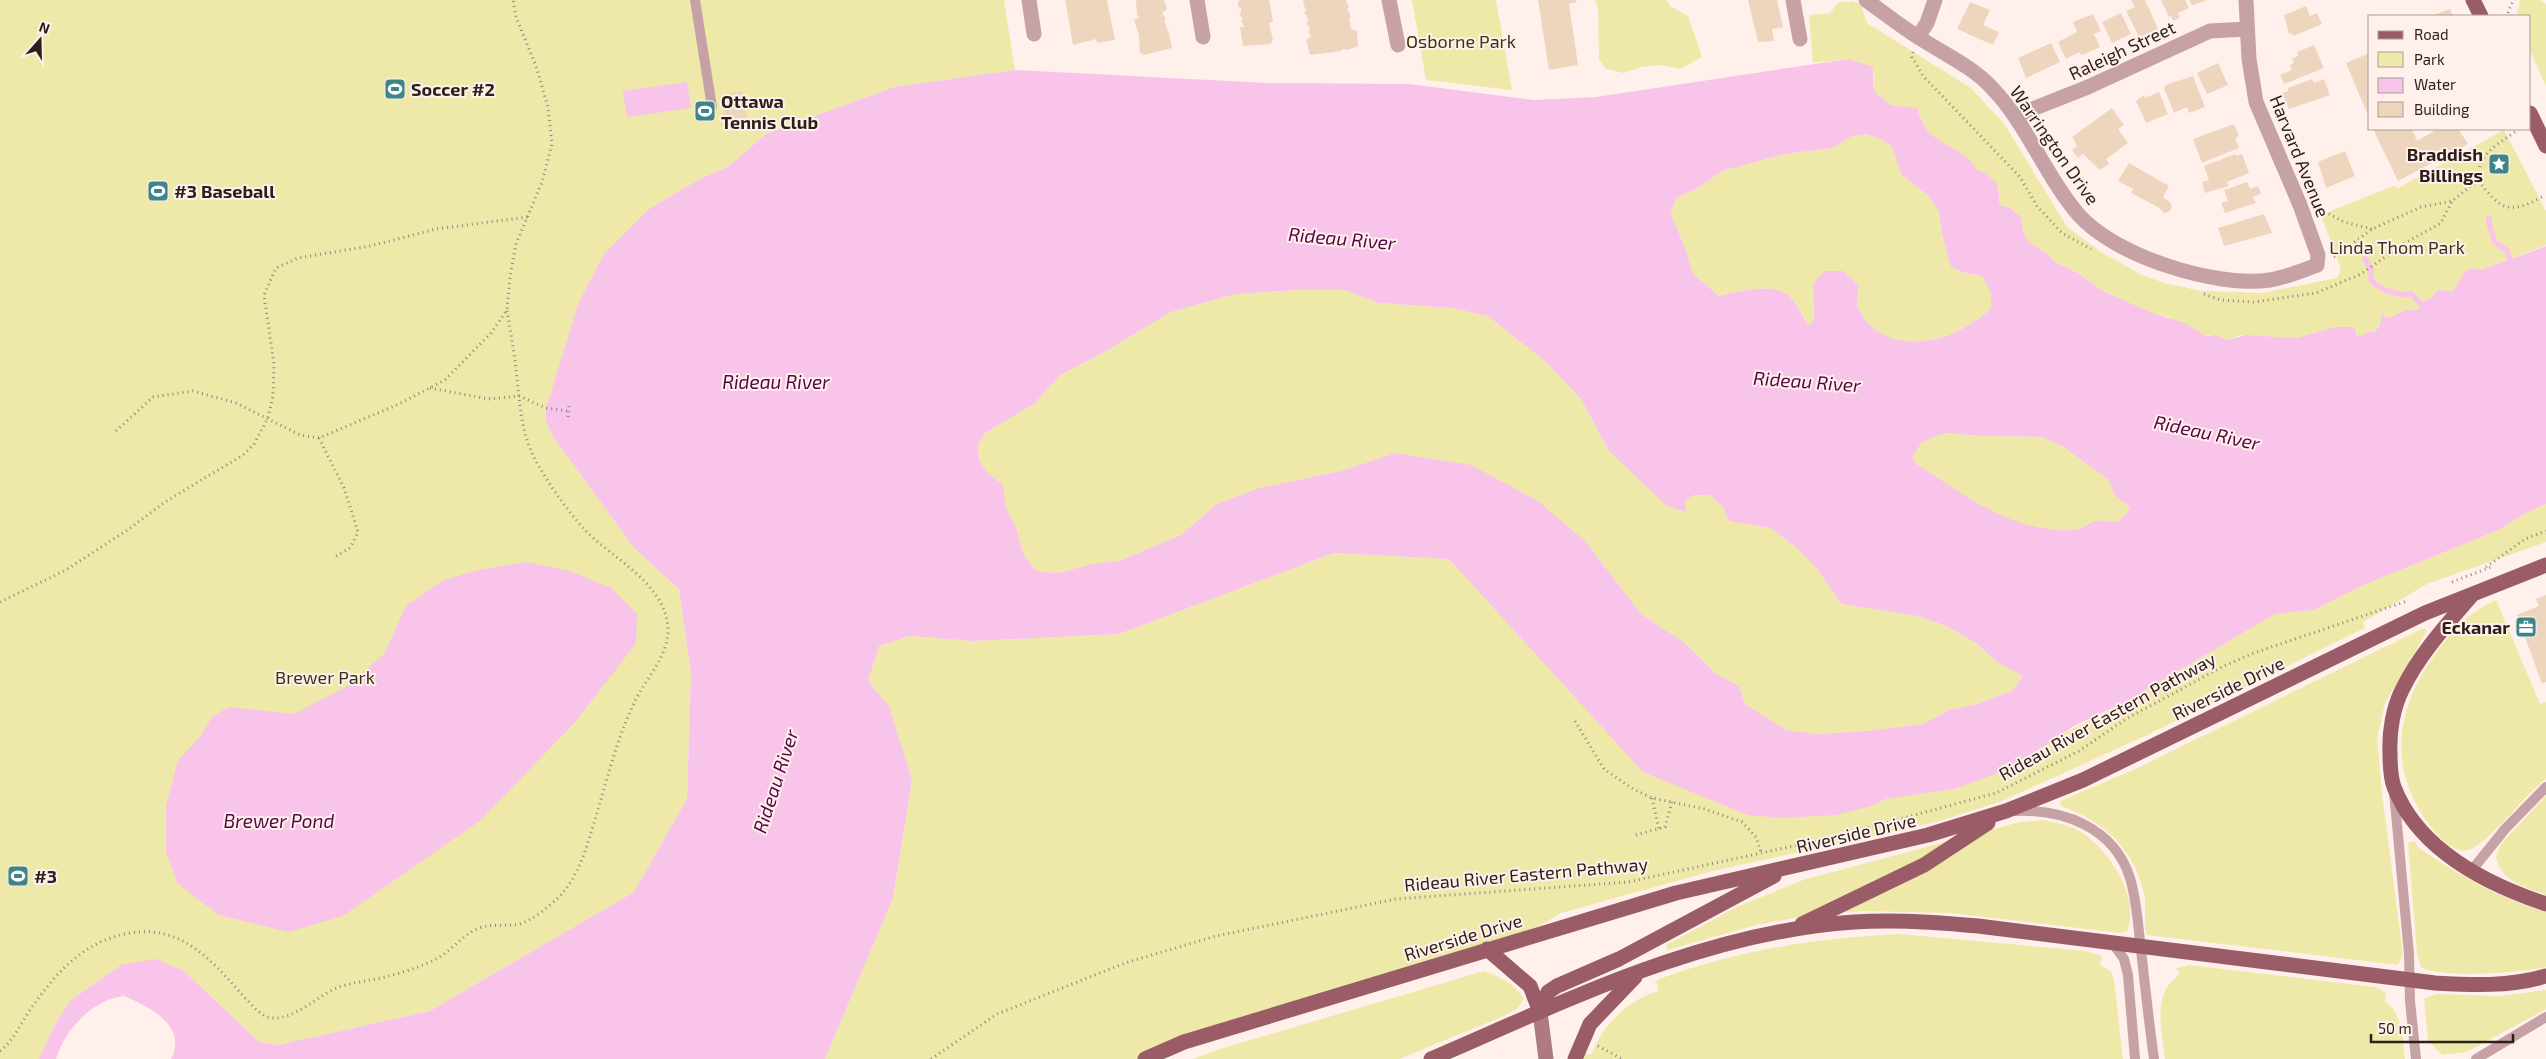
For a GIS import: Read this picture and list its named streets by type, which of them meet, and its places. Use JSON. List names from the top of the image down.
{
  "streets": {
    "main road": ["Riverside Drive"],
    "street": ["Raleigh Street", "Warrington Drive", "Harvard Avenue"],
    "path": ["Rideau River Eastern Pathway"]
  },
  "crossings": [
    ["Raleigh Street", "Warrington Drive"],
    ["Raleigh Street", "Harvard Avenue"],
    ["Warrington Drive", "Harvard Avenue"]
  ],
  "water": ["Rideau River", "Brewer Pond"],
  "parks": ["Osborne Park", "Linda Thom Park", "Brewer Park"],
  "places": {
    "sports": [
      "Soccer #2",
      "Ottawa Tennis Club",
      "#3 Baseball",
      "#3"
    ],
    "place": ["Braddish Billings"],
    "office": ["Eckanar"]
  },
  "legend": [
    "Road",
    "Park",
    "Water",
    "Building"
  ],
  "scale_bar": "50 m",
  "north": "top"
}
